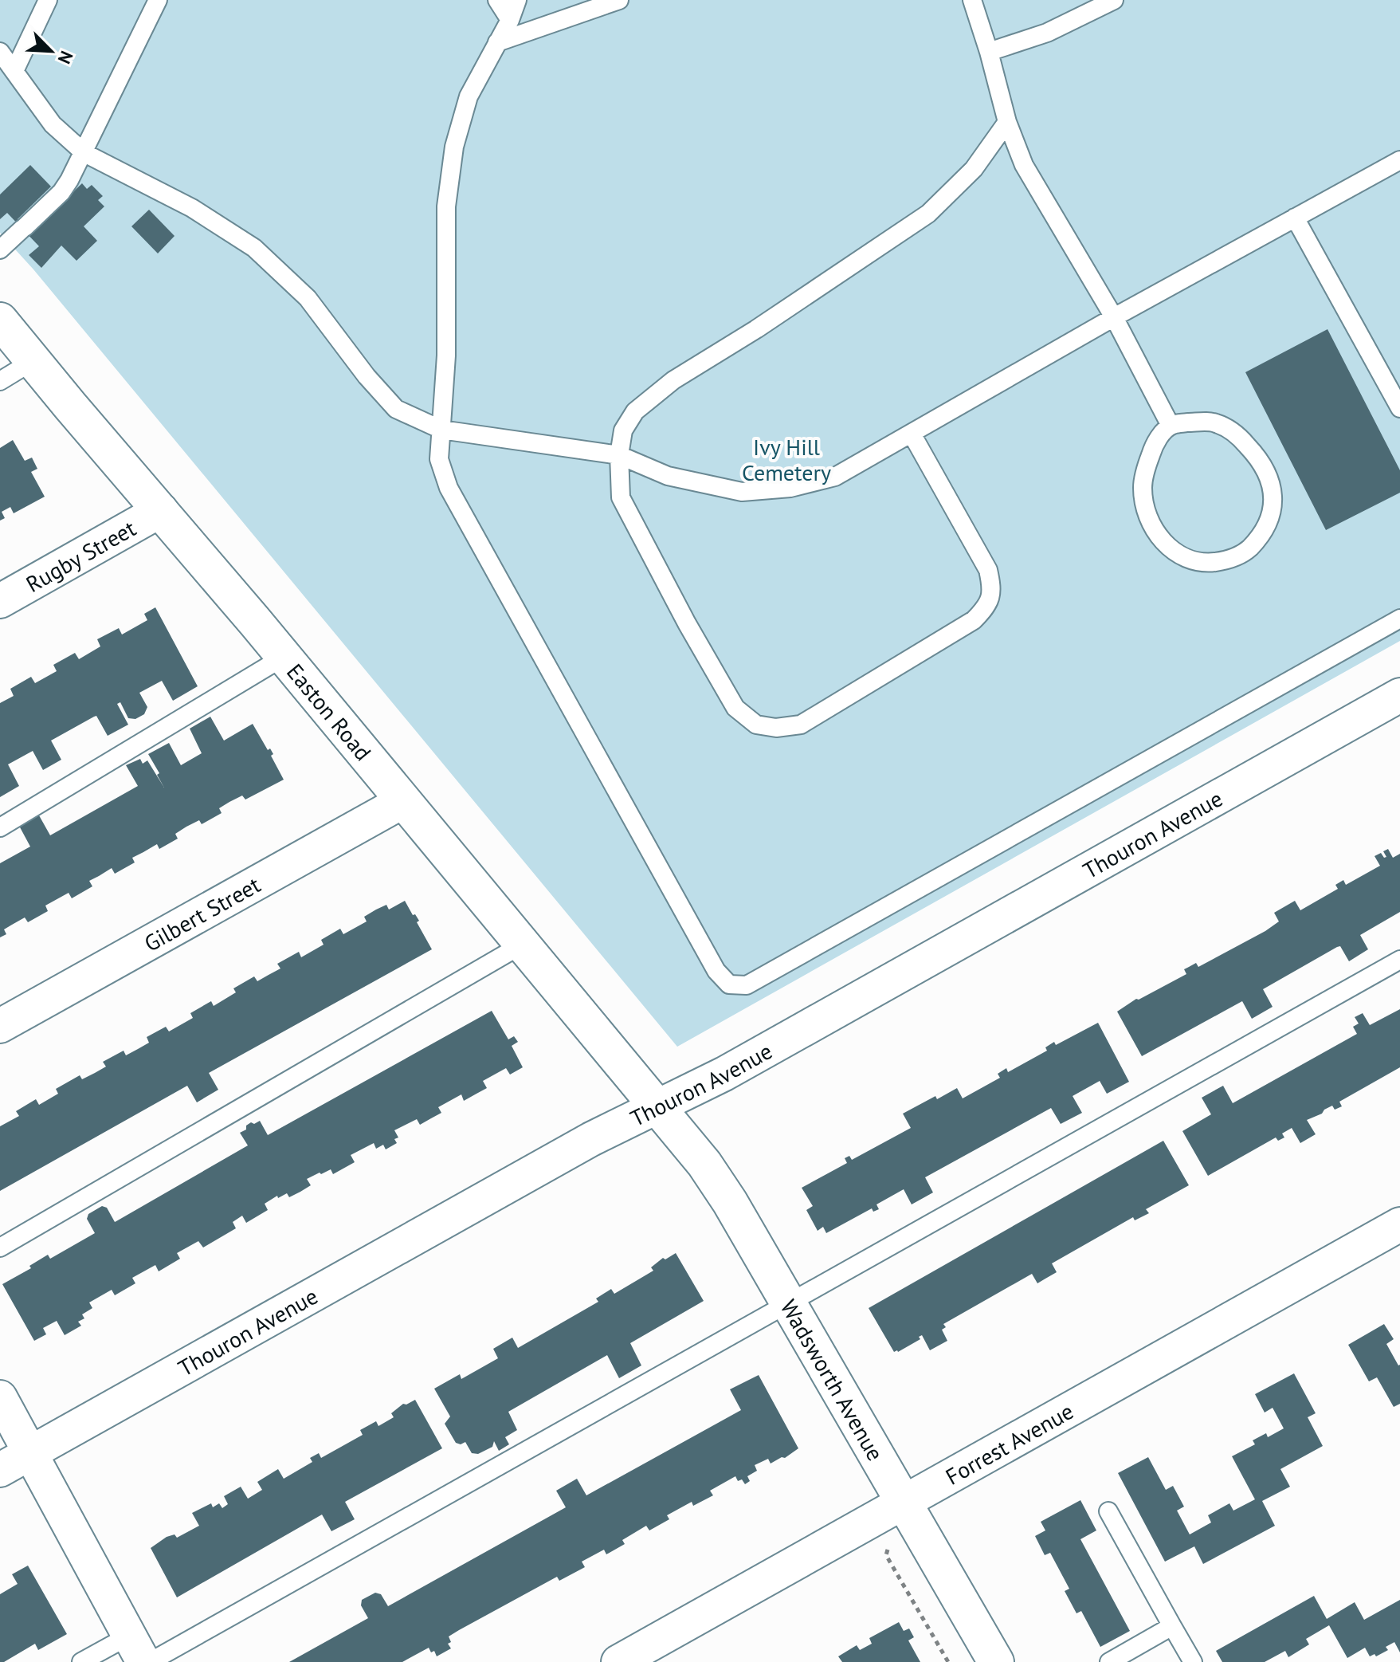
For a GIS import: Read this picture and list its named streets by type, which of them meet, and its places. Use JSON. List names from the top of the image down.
{
  "streets": {
    "main road": ["Easton Road", "Wadsworth Avenue"],
    "street": [
      "Rugby Street",
      "Thouron Avenue",
      "Gilbert Street",
      "Forrest Avenue"
    ]
  },
  "crossings": [
    ["Rugby Street", "Easton Road"],
    ["Easton Road", "Thouron Avenue"],
    ["Easton Road", "Gilbert Street"],
    ["Easton Road", "Wadsworth Avenue"],
    ["Thouron Avenue", "Wadsworth Avenue"],
    ["Wadsworth Avenue", "Forrest Avenue"]
  ],
  "parks": ["Ivy Hill Cemetery"],
  "north": "bottom right"
}
